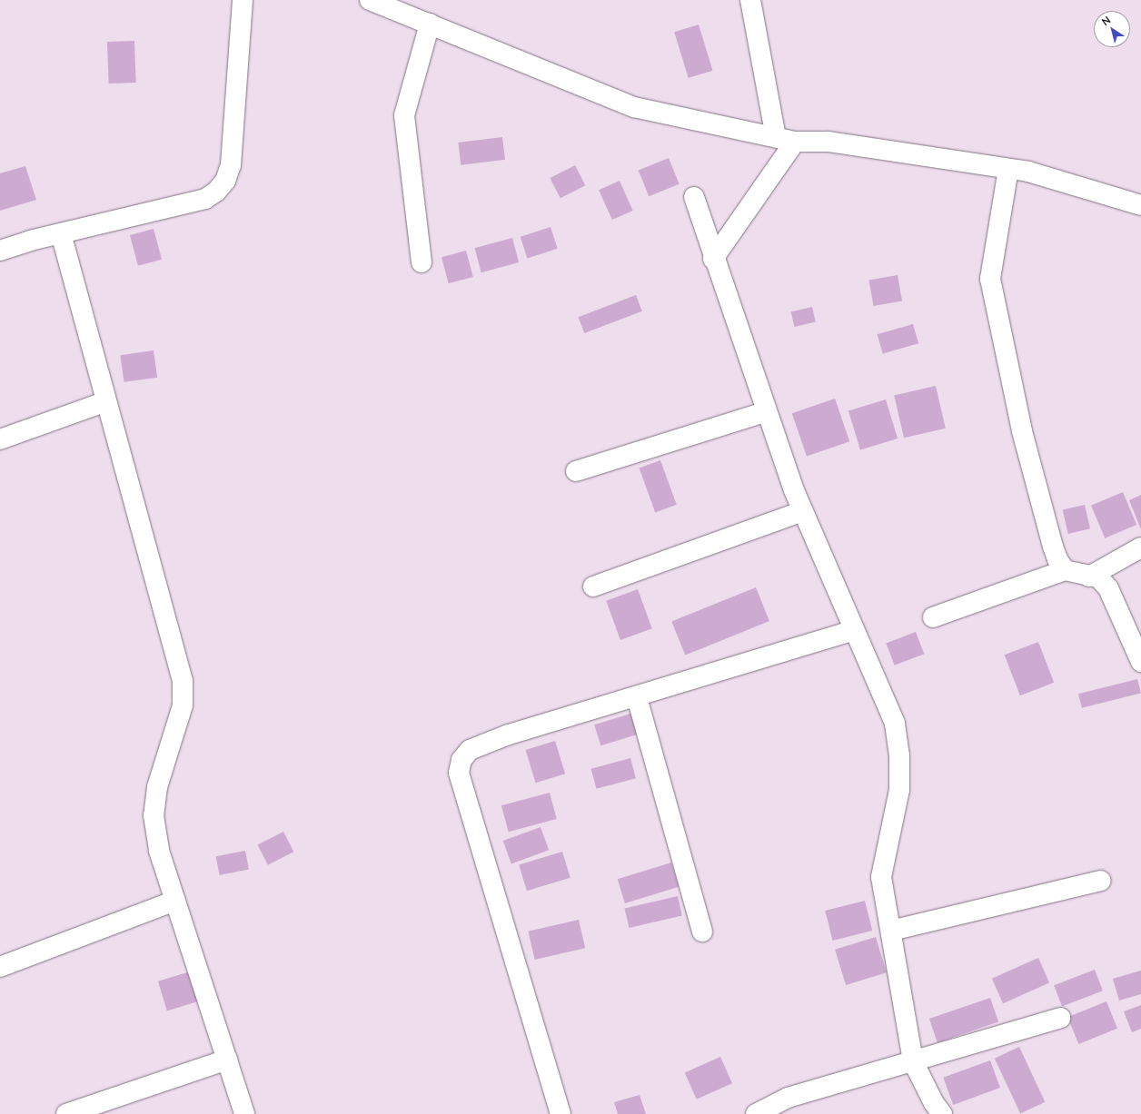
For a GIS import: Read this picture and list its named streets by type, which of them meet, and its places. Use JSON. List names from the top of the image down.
{
  "north": "top left"
}
